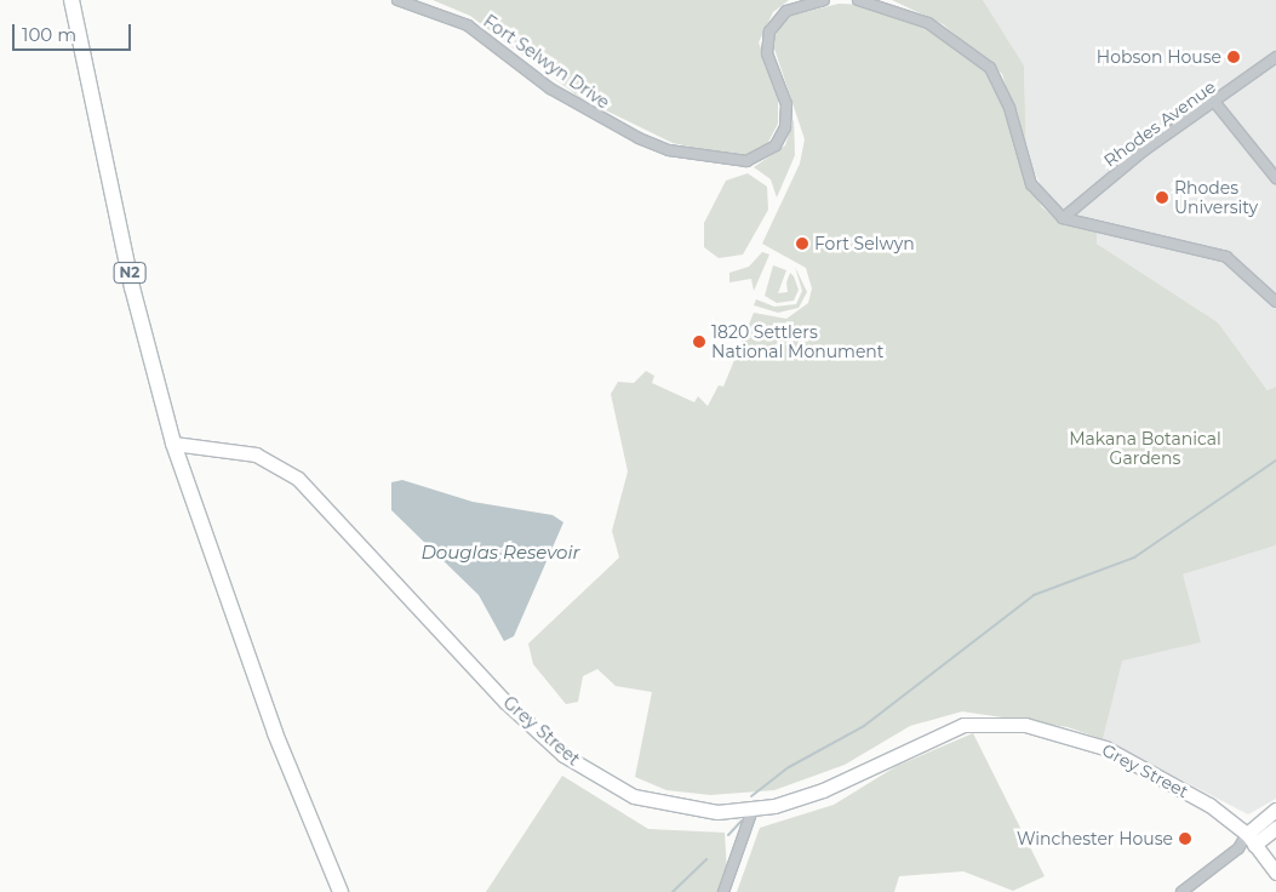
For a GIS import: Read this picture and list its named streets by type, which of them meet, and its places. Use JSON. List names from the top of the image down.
{
  "streets": {
    "highway": ["N2"],
    "main road": ["Grey Street"],
    "street": ["Fort Selwyn Drive", "Rhodes Avenue"]
  },
  "crossings": [
    ["N2", "Grey Street"]
  ],
  "water": ["Douglas Resevoir"],
  "parks": ["Makana Botanical Gardens"],
  "places": [
    "Hobson House",
    "Rhodes University",
    "Fort Selwyn",
    "1820 Settlers National Monument",
    "Winchester House"
  ],
  "scale_bar": "100 m"
}
